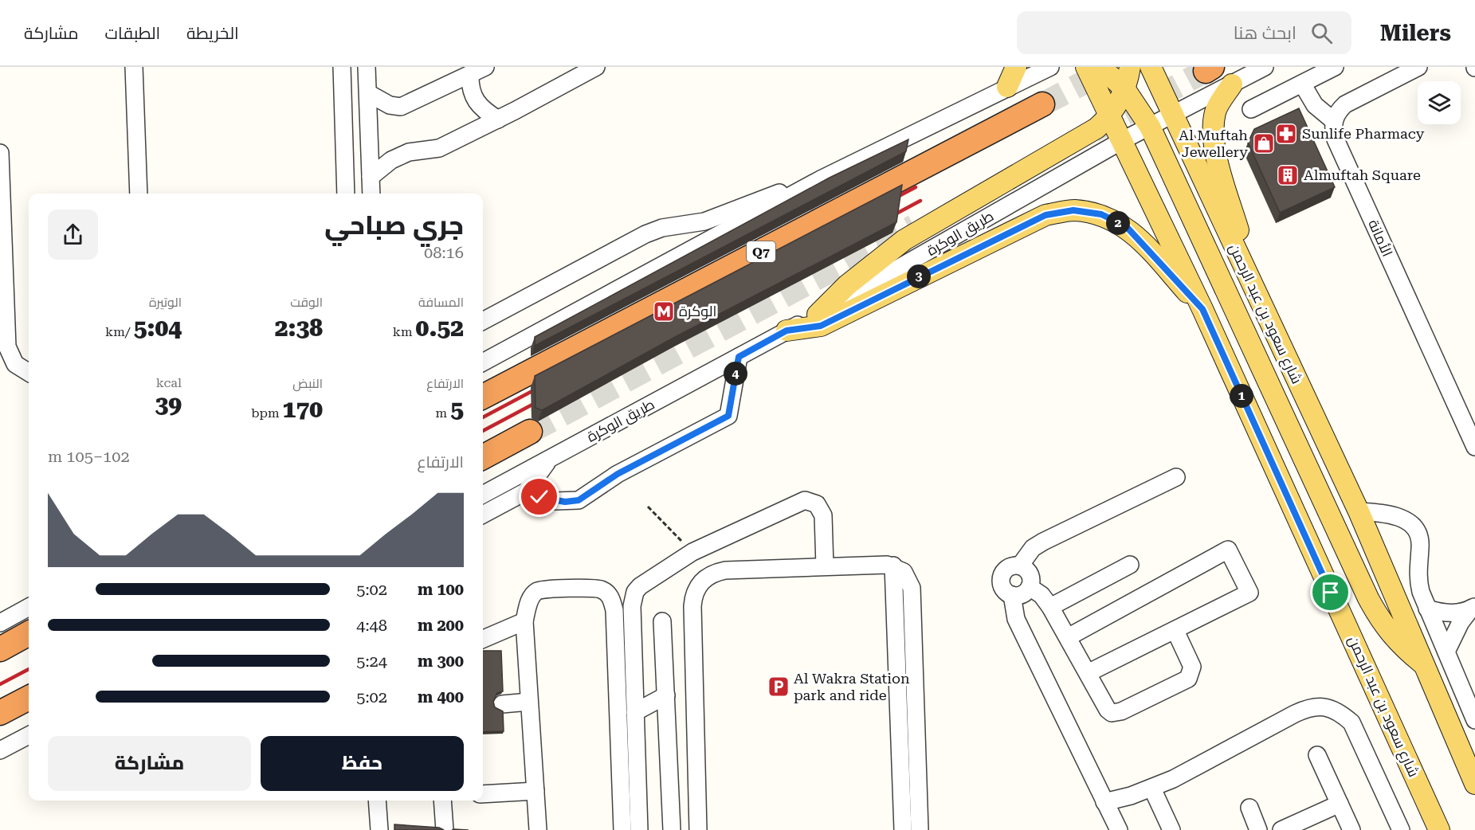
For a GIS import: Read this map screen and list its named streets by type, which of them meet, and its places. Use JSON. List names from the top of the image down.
{
  "streets": {
    "highway": ["Q7"],
    "main road": ["شارع سعود بن عبد الرحمن"],
    "street": ["طريق الوكرة", "الأمانة"]
  },
  "crossings": [
    ["طريق الوكرة", "شارع سعود بن عبد الرحمن"]
  ],
  "places": {
    "pharmacy": ["Sunlife Pharmacy"],
    "shop": ["Al Muftah Jewellery"],
    "building": ["Almuftah Square"],
    "metro station": ["الوكرة"],
    "parking": ["Al Wakra Station park and ride"]
  },
  "page": {
    "header": "Milers",
    "search": "ابحث هنا",
    "nav": ["الخريطة", "الطبقات", "مشاركة"],
    "heading": ["جري صباحي", "08:16"],
    "pins": [
      "2",
      "3",
      "4",
      "1"
    ],
    "stats": [
      ["المسافة", "0.52 km"],
      ["الوقت", "2:38"],
      ["الوتيرة", "5:04 /km"],
      ["الارتفاع", "5 m"],
      ["النبض", "170 bpm"],
      ["kcal", "39"]
    ],
    "chart": ["الارتفاع", "102–105 m"],
    "list": [
      {
        "name": "100 m",
        "note": "5:02"
      },
      {
        "name": "200 m",
        "note": "4:48"
      },
      {
        "name": "300 m",
        "note": "5:24"
      },
      {
        "name": "400 m",
        "note": "5:02"
      }
    ],
    "buttons": ["حفظ", "مشاركة"]
  }
}
